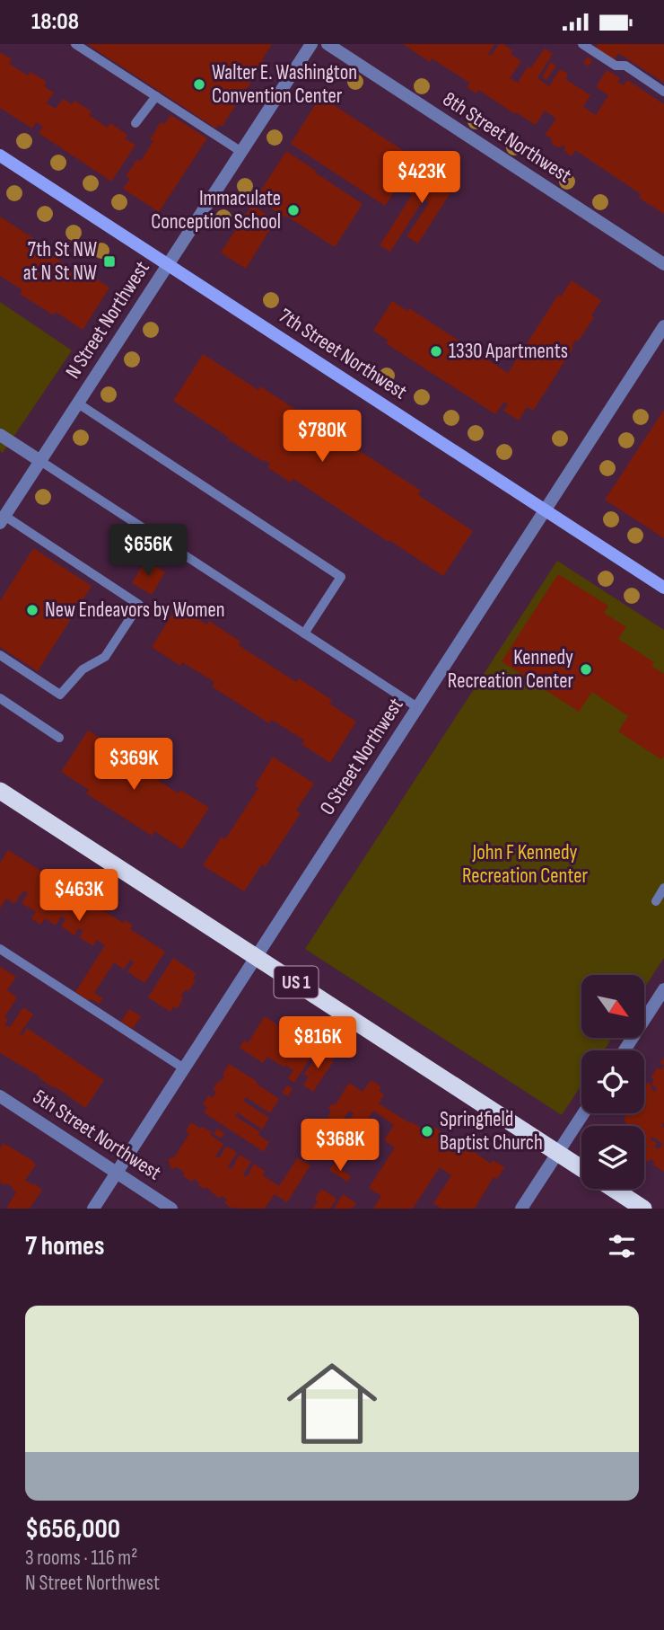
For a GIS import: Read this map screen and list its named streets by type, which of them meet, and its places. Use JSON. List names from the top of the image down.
{
  "streets": {
    "highway": ["US 1"],
    "main road": ["7th Street Northwest"],
    "street": [
      "8th Street Northwest",
      "N Street Northwest",
      "O Street Northwest",
      "5th Street Northwest"
    ]
  },
  "crossings": [
    ["N Street Northwest", "7th Street Northwest"],
    ["7th Street Northwest", "O Street Northwest"],
    ["O Street Northwest", "US 1"],
    ["O Street Northwest", "5th Street Northwest"]
  ],
  "parks": ["John F Kennedy Recreation Center"],
  "places": {
    "other": [
      "Walter E. Washington Convention Center",
      "Immaculate Conception School",
      "1330 Apartments",
      "New Endeavors by Women",
      "Kennedy Recreation Center",
      "Springfield Baptist Church"
    ],
    "transit": ["7th St NW at N St NW"]
  },
  "north": "bottom right",
  "page": {
    "status": "18:08",
    "price": [
      "$423K",
      "$780K",
      "$656K",
      "$369K",
      "$463K",
      "$816K",
      "$368K"
    ],
    "heading": "7 homes",
    "list": [
      {
        "name": "$656,000",
        "note": "3 rooms · 116 m² · N Street Northwest"
      }
    ]
  }
}
